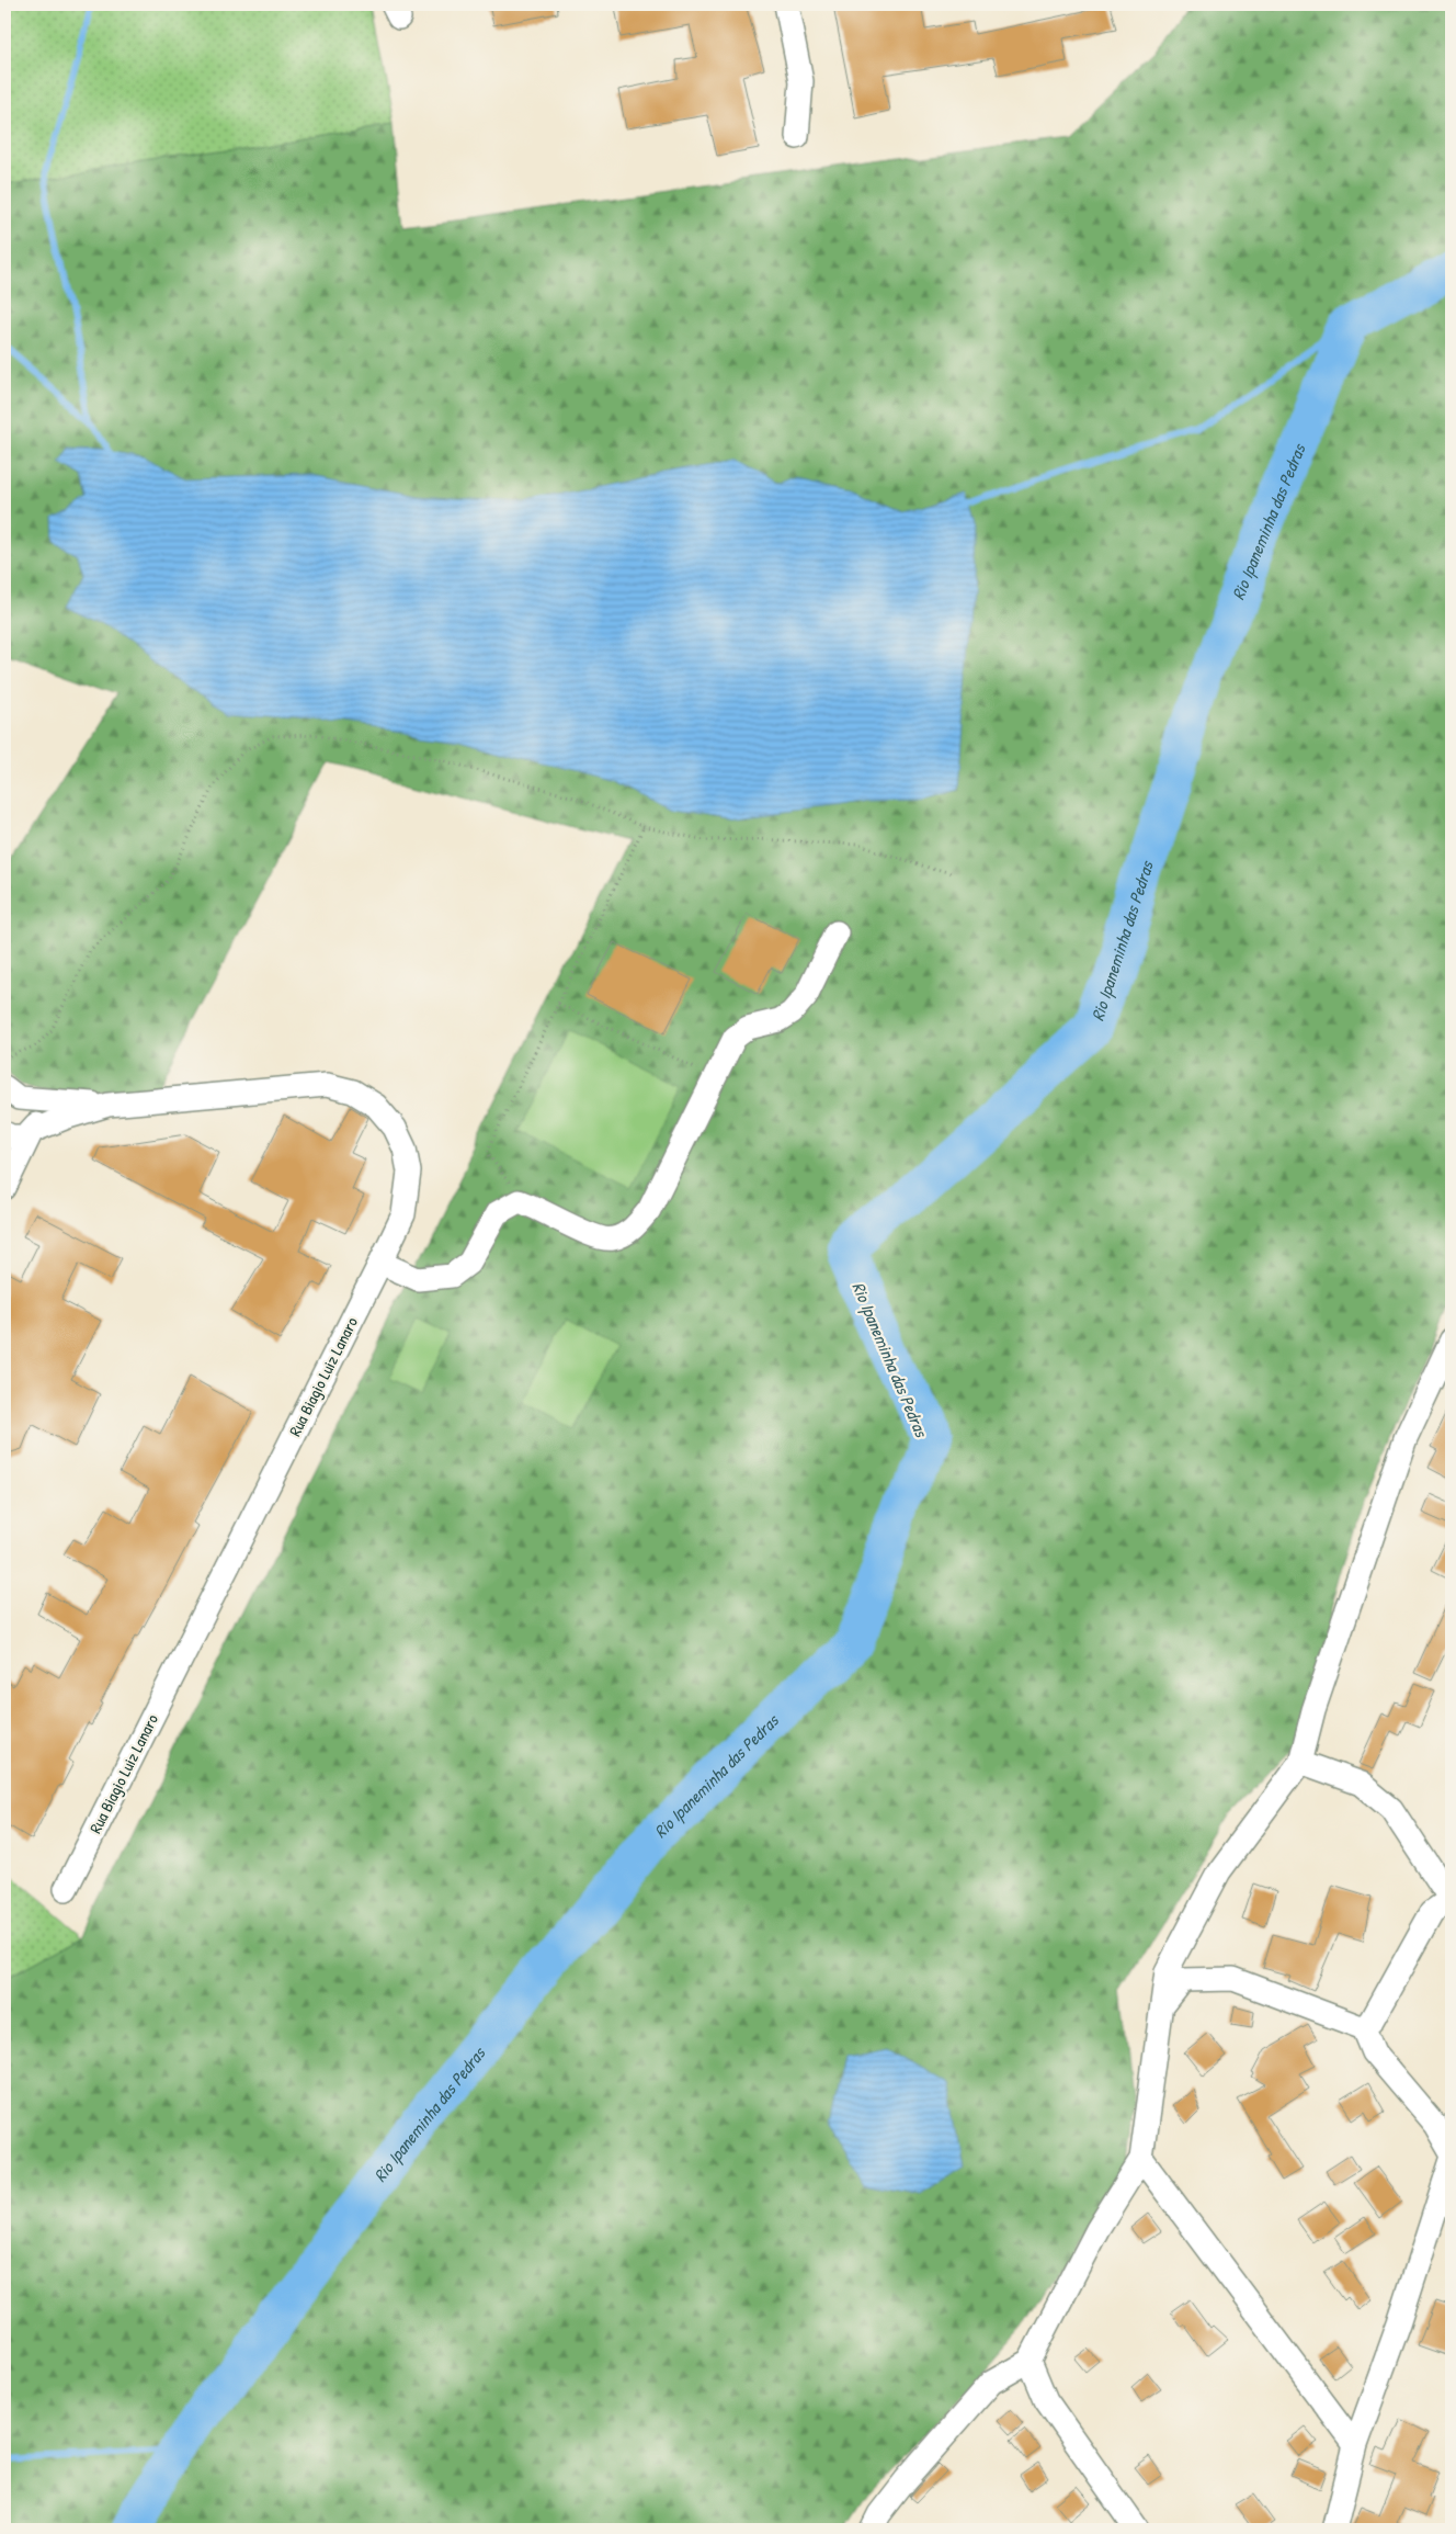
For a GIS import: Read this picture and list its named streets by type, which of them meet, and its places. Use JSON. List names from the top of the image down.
{
  "streets": {
    "street": ["Rua Biagio Luiz Lanaro"]
  },
  "water": ["Rio Ipaneminha das Pedras"]
}
